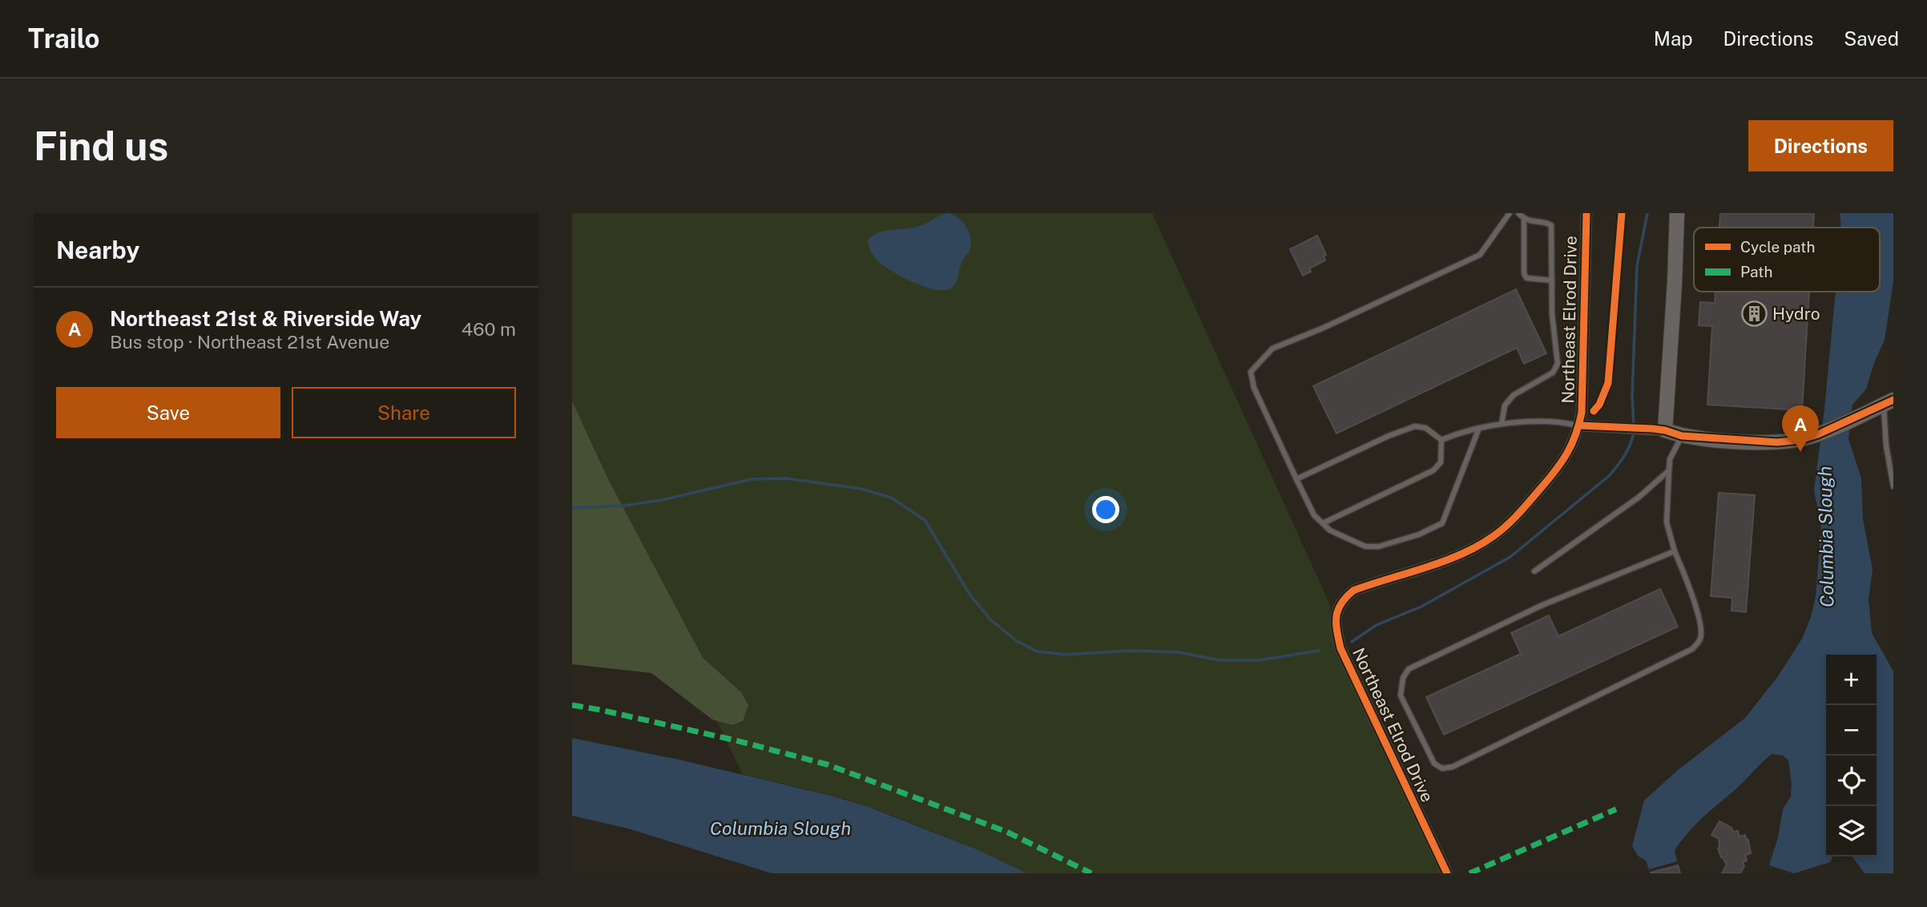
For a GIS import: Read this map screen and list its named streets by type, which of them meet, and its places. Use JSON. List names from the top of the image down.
{
  "streets": {
    "street": ["Northeast Elrod Drive"]
  },
  "water": ["Columbia Slough"],
  "places": {
    "building": ["Hydro"]
  },
  "legend": ["Cycle path", "Path"],
  "page": {
    "header": "Trailo",
    "nav": ["Map", "Directions", "Saved"],
    "buttons": [
      "Directions",
      ["Save", "Share"]
    ],
    "title": "Find us",
    "heading": "Nearby",
    "list": [
      {
        "mark": "A",
        "name": "Northeast 21st & Riverside Way",
        "note": "Bus stop · Northeast 21st Avenue",
        "value": "460 m"
      }
    ],
    "pins": "A",
    "map_buttons": ["+", "−"]
  }
}
